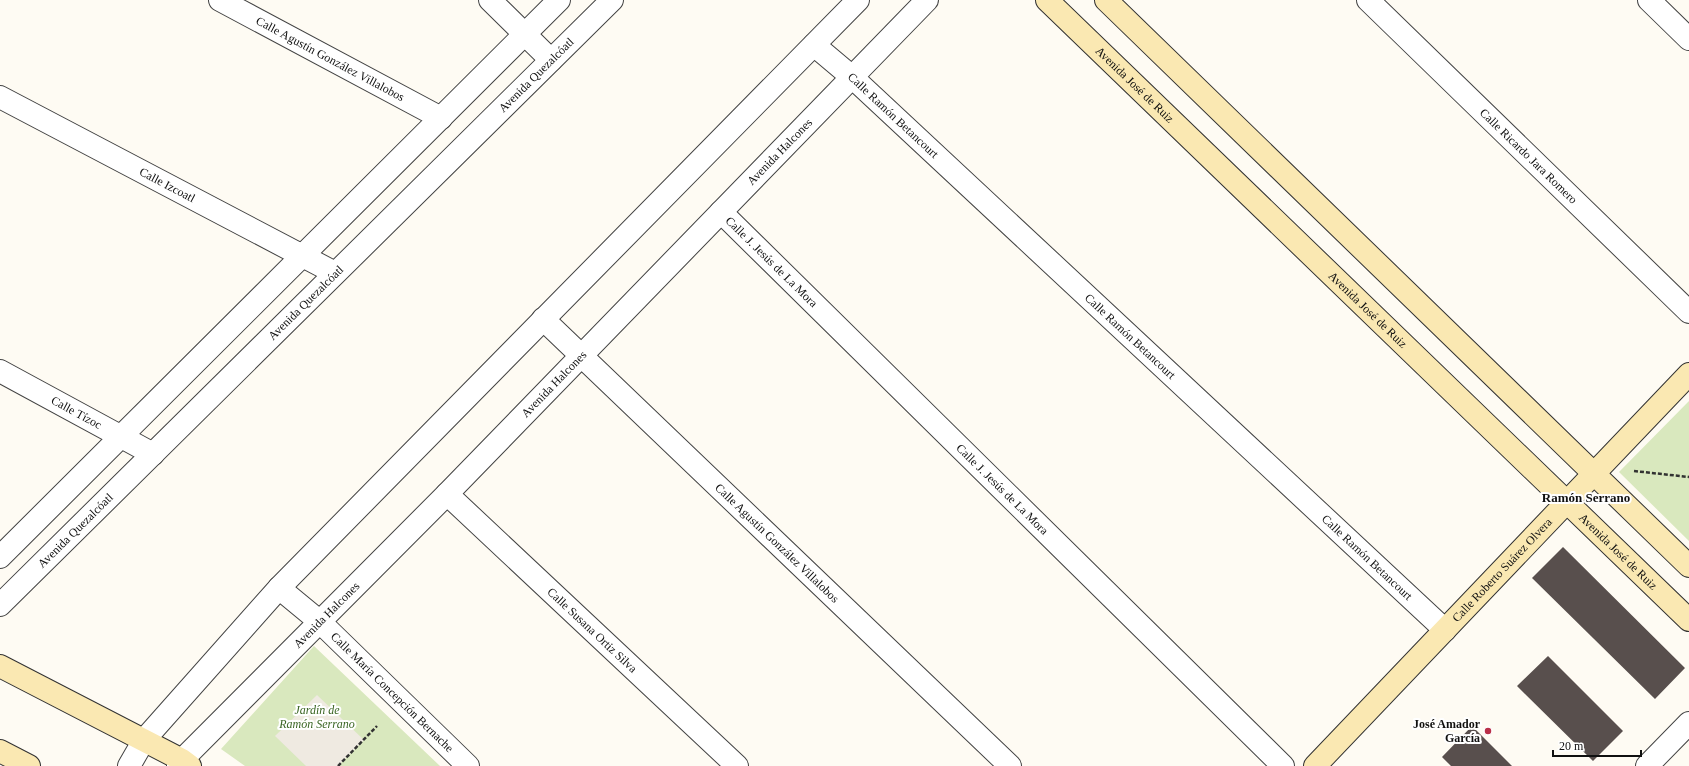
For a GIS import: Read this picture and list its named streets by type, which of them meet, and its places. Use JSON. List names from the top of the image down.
{
  "streets": {
    "street": [
      "Calle Agustín González Villalobos",
      "Avenida Quezalcóatl",
      "Avenida José de Ruiz",
      "Calle Ramón Betancourt",
      "Avenida Halcones",
      "Calle Ricardo Jara Romero",
      "Calle Izcoatl",
      "Calle J. Jesús de La Mora",
      "Calle Tízoc",
      "Calle Roberto Suárez Olvera",
      "Calle Susana Ortiz Silva",
      "Calle María Concepción Bernache"
    ]
  },
  "crossings": [
    ["Calle Agustín González Villalobos", "Avenida Halcones"],
    ["Avenida Quezalcóatl", "Calle Izcoatl"],
    ["Avenida Quezalcóatl", "Calle Tízoc"],
    ["Avenida José de Ruiz", "Calle Roberto Suárez Olvera"],
    ["Calle Ramón Betancourt", "Avenida Halcones"],
    ["Calle Ramón Betancourt", "Calle Roberto Suárez Olvera"],
    ["Avenida Halcones", "Calle J. Jesús de La Mora"],
    ["Avenida Halcones", "Calle Susana Ortiz Silva"],
    ["Avenida Halcones", "Calle María Concepción Bernache"]
  ],
  "districts": ["Ramón Serrano"],
  "parks": ["Jardín de Ramón Serrano"],
  "places": ["José Amador García"],
  "scale_bar": "20 m"
}
